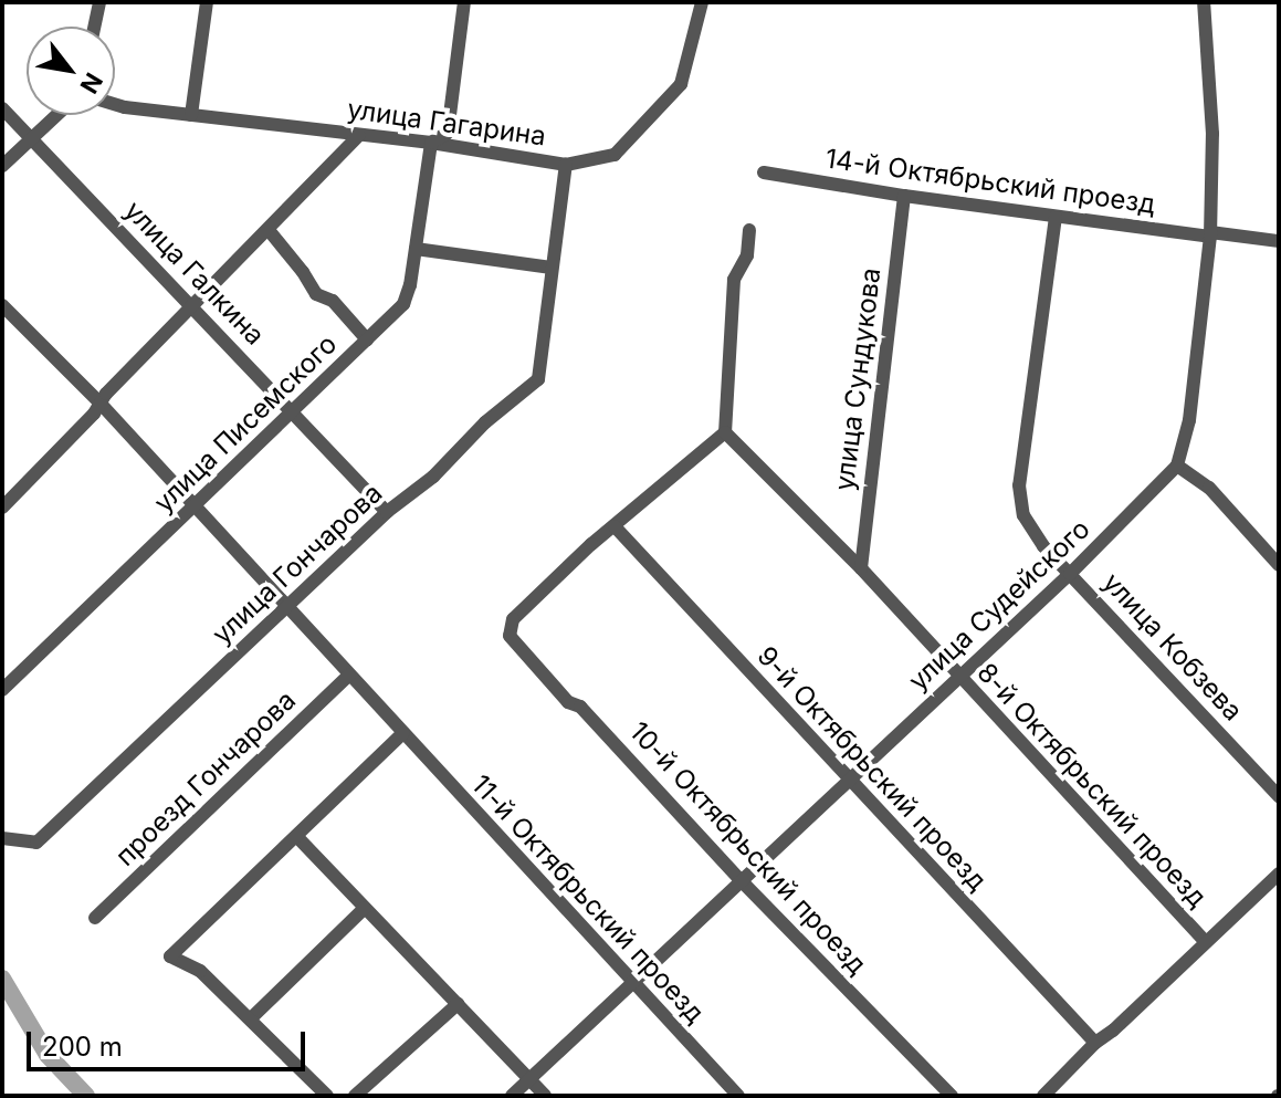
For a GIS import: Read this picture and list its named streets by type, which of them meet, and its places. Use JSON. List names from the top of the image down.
{
  "streets": {
    "street": [
      "улица Гагарина",
      "14-й Октябрьский проезд",
      "улица Галкина",
      "улица Сундукова",
      "улица Писемского",
      "улица Гончарова",
      "улица Судейского",
      "улица Кобзева",
      "9-й Октябрьский проезд",
      "проезд Гончарова",
      "8-й Октябрьский проезд",
      "10-й Октябрьский проезд",
      "11-й Октябрьский проезд"
    ]
  },
  "crossings": [
    ["улица Гагарина", "улица Писемского"],
    ["улица Гагарина", "улица Гончарова"],
    ["14-й Октябрьский проезд", "улица Сундукова"],
    ["14-й Октябрьский проезд", "улица Судейского"],
    ["14-й Октябрьский проезд", "улица Кобзева"],
    ["улица Галкина", "улица Писемского"],
    ["улица Галкина", "улица Гончарова"],
    ["улица Сундукова", "8-й Октябрьский проезд"],
    ["улица Писемского", "11-й Октябрьский проезд"],
    ["улица Гончарова", "11-й Октябрьский проезд"],
    ["улица Судейского", "улица Кобзева"],
    ["улица Судейского", "9-й Октябрьский проезд"],
    ["улица Судейского", "8-й Октябрьский проезд"],
    ["улица Судейского", "10-й Октябрьский проезд"],
    ["улица Судейского", "11-й Октябрьский проезд"],
    ["9-й Октябрьский проезд", "10-й Октябрьский проезд"],
    ["проезд Гончарова", "11-й Октябрьский проезд"]
  ],
  "scale_bar": "200 m",
  "north": "bottom right"
}
